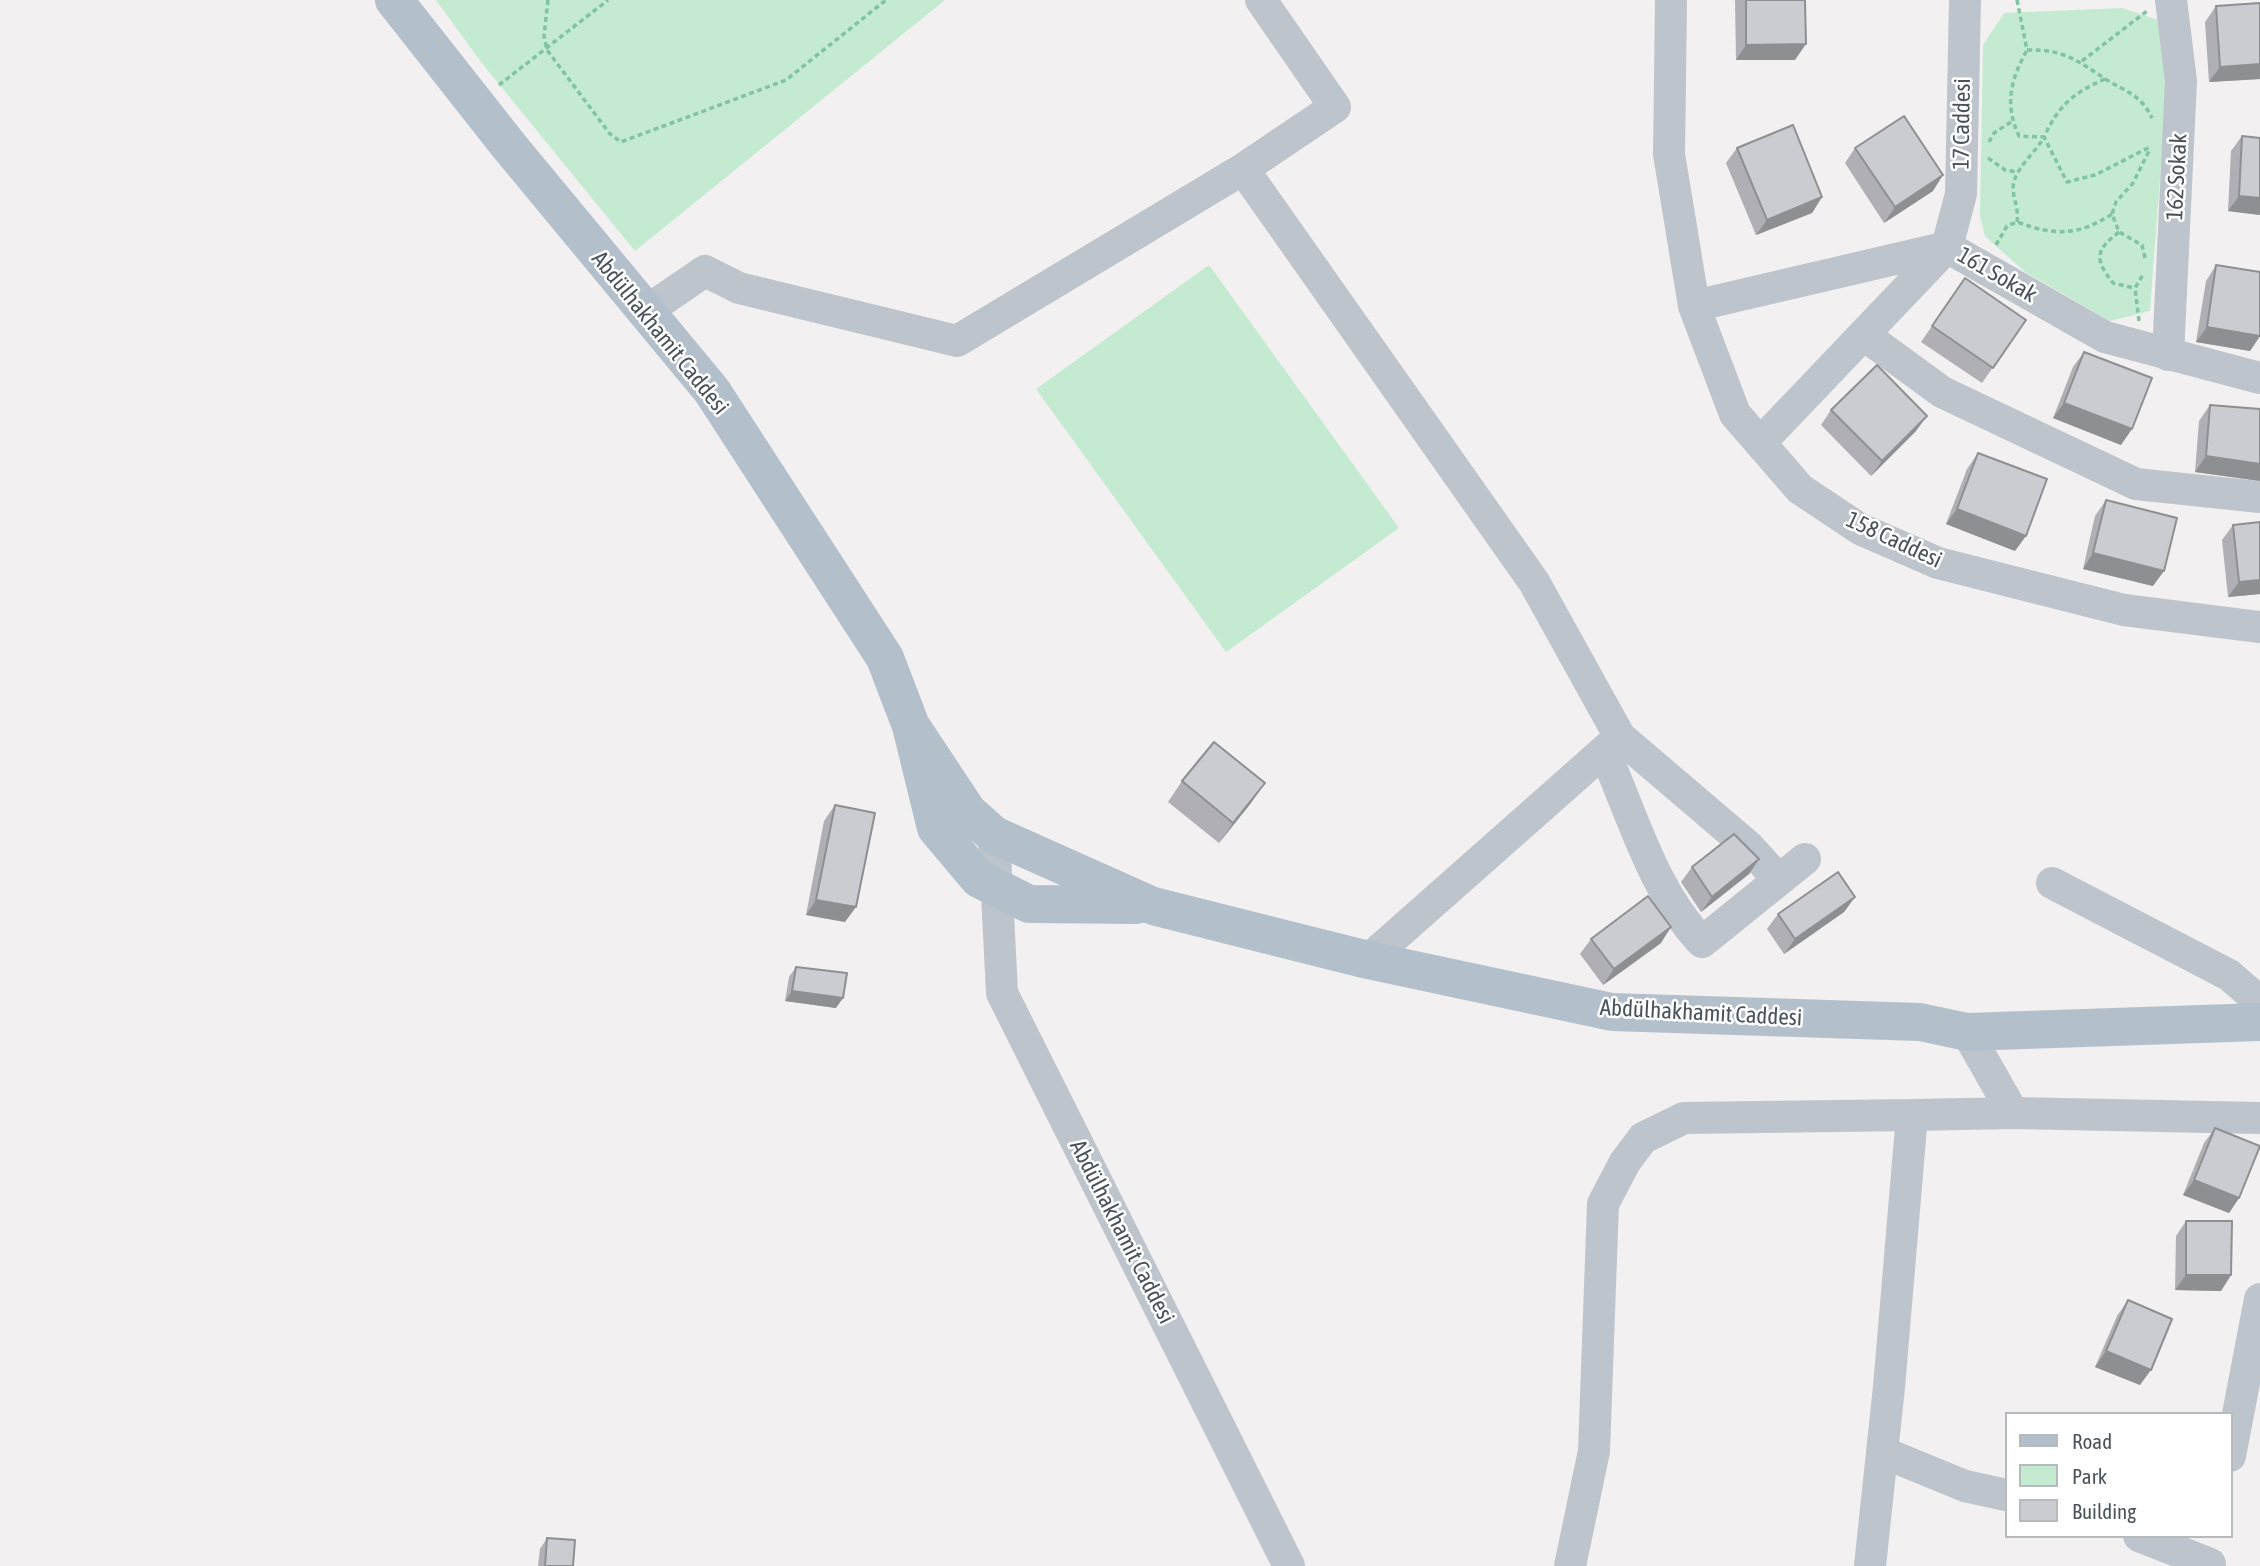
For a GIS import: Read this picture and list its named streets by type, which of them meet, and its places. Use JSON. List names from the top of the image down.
{
  "streets": {
    "main road": ["Abdülhakhamit Caddesi"],
    "street": [
      "17 Caddesi",
      "162 Sokak",
      "161 Sokak",
      "158 Caddesi"
    ]
  },
  "crossings": [
    ["17 Caddesi", "161 Sokak"],
    ["162 Sokak", "161 Sokak"],
    ["161 Sokak", "158 Caddesi"]
  ],
  "legend": ["Road", "Park", "Building"]
}
